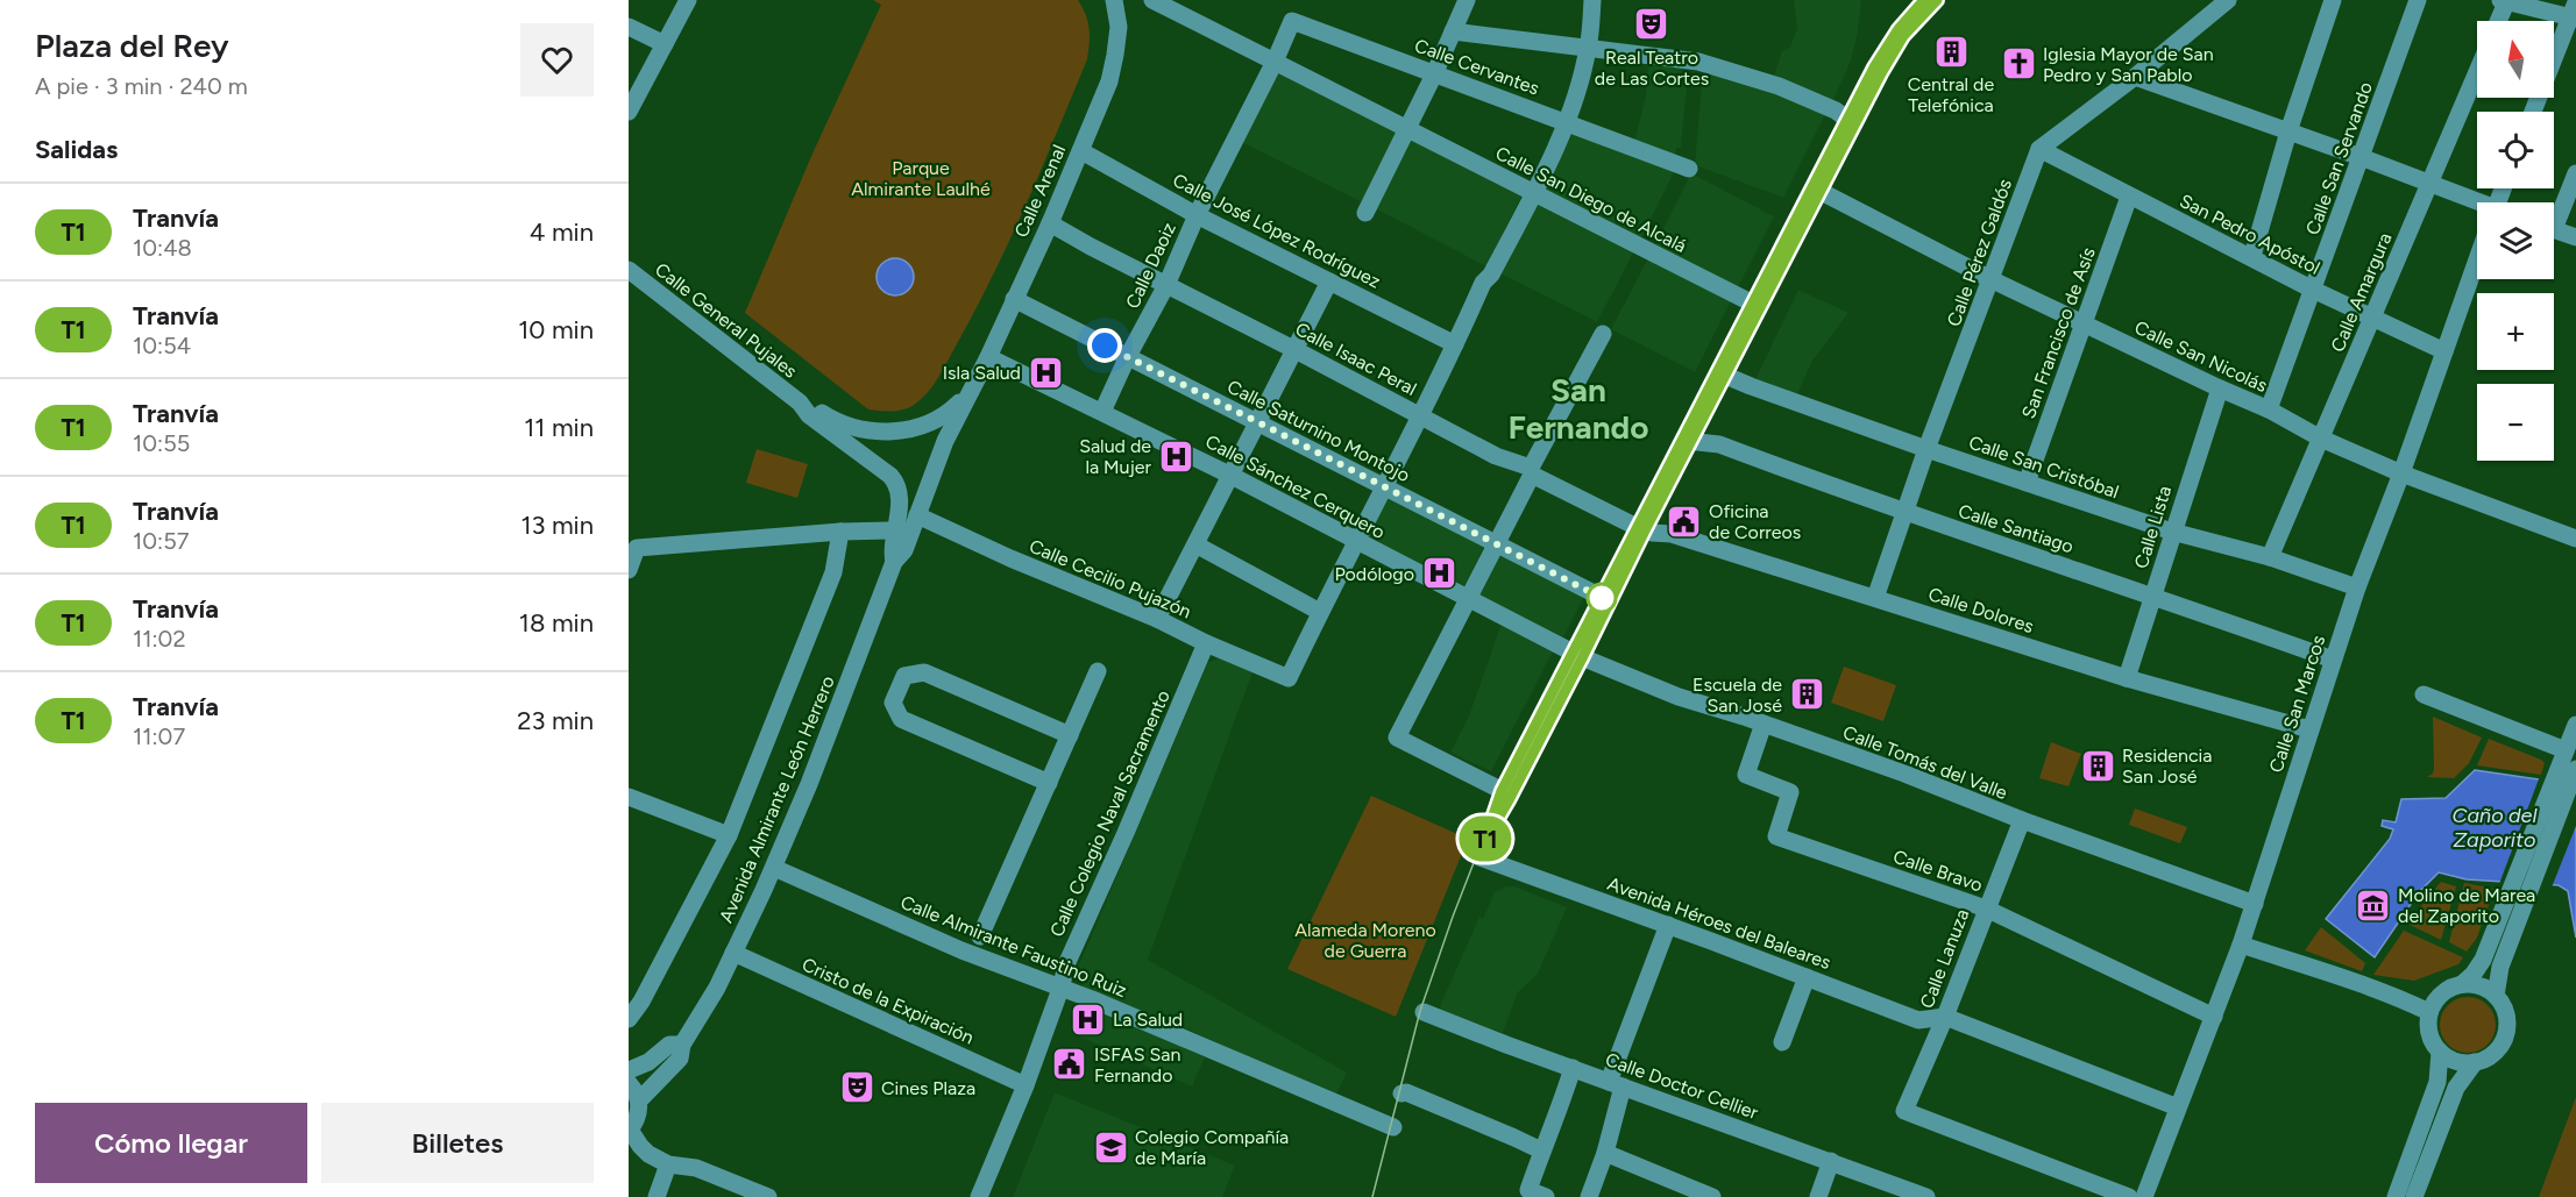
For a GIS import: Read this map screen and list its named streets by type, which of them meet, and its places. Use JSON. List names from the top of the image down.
{
  "streets": {
    "street": [
      "Calle Cervantes",
      "Calle San Servando",
      "Calle Arenal",
      "Calle San Diego de Alcalá",
      "Calle José López Rodríguez",
      "San Pedro Apóstol",
      "Calle Pérez Galdós",
      "Calle Daoiz",
      "Calle Amargura",
      "Calle General Pujales",
      "San Francisco de Asís",
      "Calle San Nicolás",
      "Calle Isaac Peral",
      "Calle Saturnino Montojo",
      "Calle San Cristóbal",
      "Calle Sánchez Cerquero",
      "Calle Lista",
      "Calle Santiago",
      "Calle Cecilio Pujazón",
      "Calle Dolores",
      "Calle San Marcos",
      "Calle Tomás del Valle",
      "Avenida Almirante León Herrero",
      "Calle Colegio Naval Sacramento",
      "Calle Bravo",
      "Avenida Héroes del Baleares",
      "Calle Almirante Faustino Ruiz",
      "Calle Lanuza",
      "Cristo de la Expiración",
      "Calle Doctor Cellier"
    ]
  },
  "crossings": [
    ["Calle Cervantes", "Calle San Diego de Alcalá"],
    ["Calle Cervantes", "Calle Daoiz"],
    ["Calle San Servando", "San Pedro Apóstol"],
    ["Calle San Servando", "Calle San Nicolás"],
    ["Calle Arenal", "Calle José López Rodríguez"],
    ["Calle Arenal", "Calle Isaac Peral"],
    ["Calle Arenal", "Calle Saturnino Montojo"],
    ["Calle Arenal", "Calle Sánchez Cerquero"],
    ["Calle Arenal", "Avenida Almirante León Herrero"],
    ["Calle San Diego de Alcalá", "Calle Daoiz"],
    ["Calle José López Rodríguez", "Calle Daoiz"],
    ["San Pedro Apóstol", "Calle Pérez Galdós"],
    ["San Pedro Apóstol", "Calle Amargura"],
    ["San Pedro Apóstol", "San Francisco de Asís"],
    ["San Pedro Apóstol", "Calle San Marcos"],
    ["Calle Pérez Galdós", "Calle San Nicolás"],
    ["Calle Pérez Galdós", "Calle San Cristóbal"],
    ["Calle Pérez Galdós", "Calle Santiago"],
    ["Calle Pérez Galdós", "Calle Dolores"],
    ["Calle Daoiz", "Calle Isaac Peral"],
    ["Calle Daoiz", "Calle Saturnino Montojo"],
    ["Calle Daoiz", "Calle Sánchez Cerquero"],
    ["Calle Amargura", "Calle San Nicolás"],
    ["Calle Amargura", "Calle San Cristóbal"],
    ["Calle General Pujales", "Avenida Almirante León Herrero"],
    ["San Francisco de Asís", "Calle San Nicolás"],
    ["San Francisco de Asís", "Calle San Cristóbal"],
    ["Calle San Nicolás", "Calle Lista"],
    ["Calle San Nicolás", "Calle San Marcos"],
    ["Calle Isaac Peral", "Calle Dolores"],
    ["Calle San Cristóbal", "Calle Lista"],
    ["Calle San Cristóbal", "Calle San Marcos"],
    ["Calle Sánchez Cerquero", "Calle Tomás del Valle"],
    ["Calle Lista", "Calle Santiago"],
    ["Calle Lista", "Calle Dolores"],
    ["Calle Santiago", "Calle San Marcos"],
    ["Calle Cecilio Pujazón", "Avenida Almirante León Herrero"],
    ["Calle Cecilio Pujazón", "Calle Colegio Naval Sacramento"],
    ["Calle Dolores", "Calle San Marcos"],
    ["Calle San Marcos", "Calle Tomás del Valle"],
    ["Calle San Marcos", "Calle Bravo"],
    ["Calle Tomás del Valle", "Calle Bravo"],
    ["Calle Tomás del Valle", "Calle Lanuza"],
    ["Avenida Almirante León Herrero", "Calle Almirante Faustino Ruiz"],
    ["Avenida Almirante León Herrero", "Cristo de la Expiración"],
    ["Calle Colegio Naval Sacramento", "Calle Almirante Faustino Ruiz"],
    ["Calle Colegio Naval Sacramento", "Cristo de la Expiración"],
    ["Calle Bravo", "Calle Lanuza"],
    ["Avenida Héroes del Baleares", "Calle Lanuza"]
  ],
  "districts": ["San Fernando"],
  "water": ["Caño del Zaporito"],
  "parks": ["Parque Almirante Laulhé", "Alameda Moreno de Guerra"],
  "places": {
    "theatre": ["Real Teatro de Las Cortes", "Cines Plaza"],
    "building": ["Central de Telefónica", "Escuela de San José", "Residencia San José"],
    "church": ["Iglesia Mayor de San Pedro y San Pablo"],
    "hospital": [
      "Isla Salud",
      "Salud de la Mujer",
      "Podólogo",
      "La Salud"
    ],
    "public building": ["Oficina de Correos", "ISFAS San Fernando"],
    "museum": ["Molino de Marea del Zaporito"],
    "school or university": ["Colegio Compañía de María"]
  },
  "lines": ["tram line T1"],
  "north": "top",
  "page": {
    "heading": [
      ["Plaza del Rey", "A pie · 3 min · 240 m"],
      "Salidas"
    ],
    "on_map": "T1",
    "map_buttons": ["+", "−"],
    "list": [
      {
        "mark": "T1",
        "name": "Tranvía",
        "note": "10:48",
        "value": "4 min"
      },
      {
        "mark": "T1",
        "name": "Tranvía",
        "note": "10:54",
        "value": "10 min"
      },
      {
        "mark": "T1",
        "name": "Tranvía",
        "note": "10:55",
        "value": "11 min"
      },
      {
        "mark": "T1",
        "name": "Tranvía",
        "note": "10:57",
        "value": "13 min"
      },
      {
        "mark": "T1",
        "name": "Tranvía",
        "note": "11:02",
        "value": "18 min"
      },
      {
        "mark": "T1",
        "name": "Tranvía",
        "note": "11:07",
        "value": "23 min"
      }
    ],
    "buttons": ["Cómo llegar", "Billetes"]
  }
}
